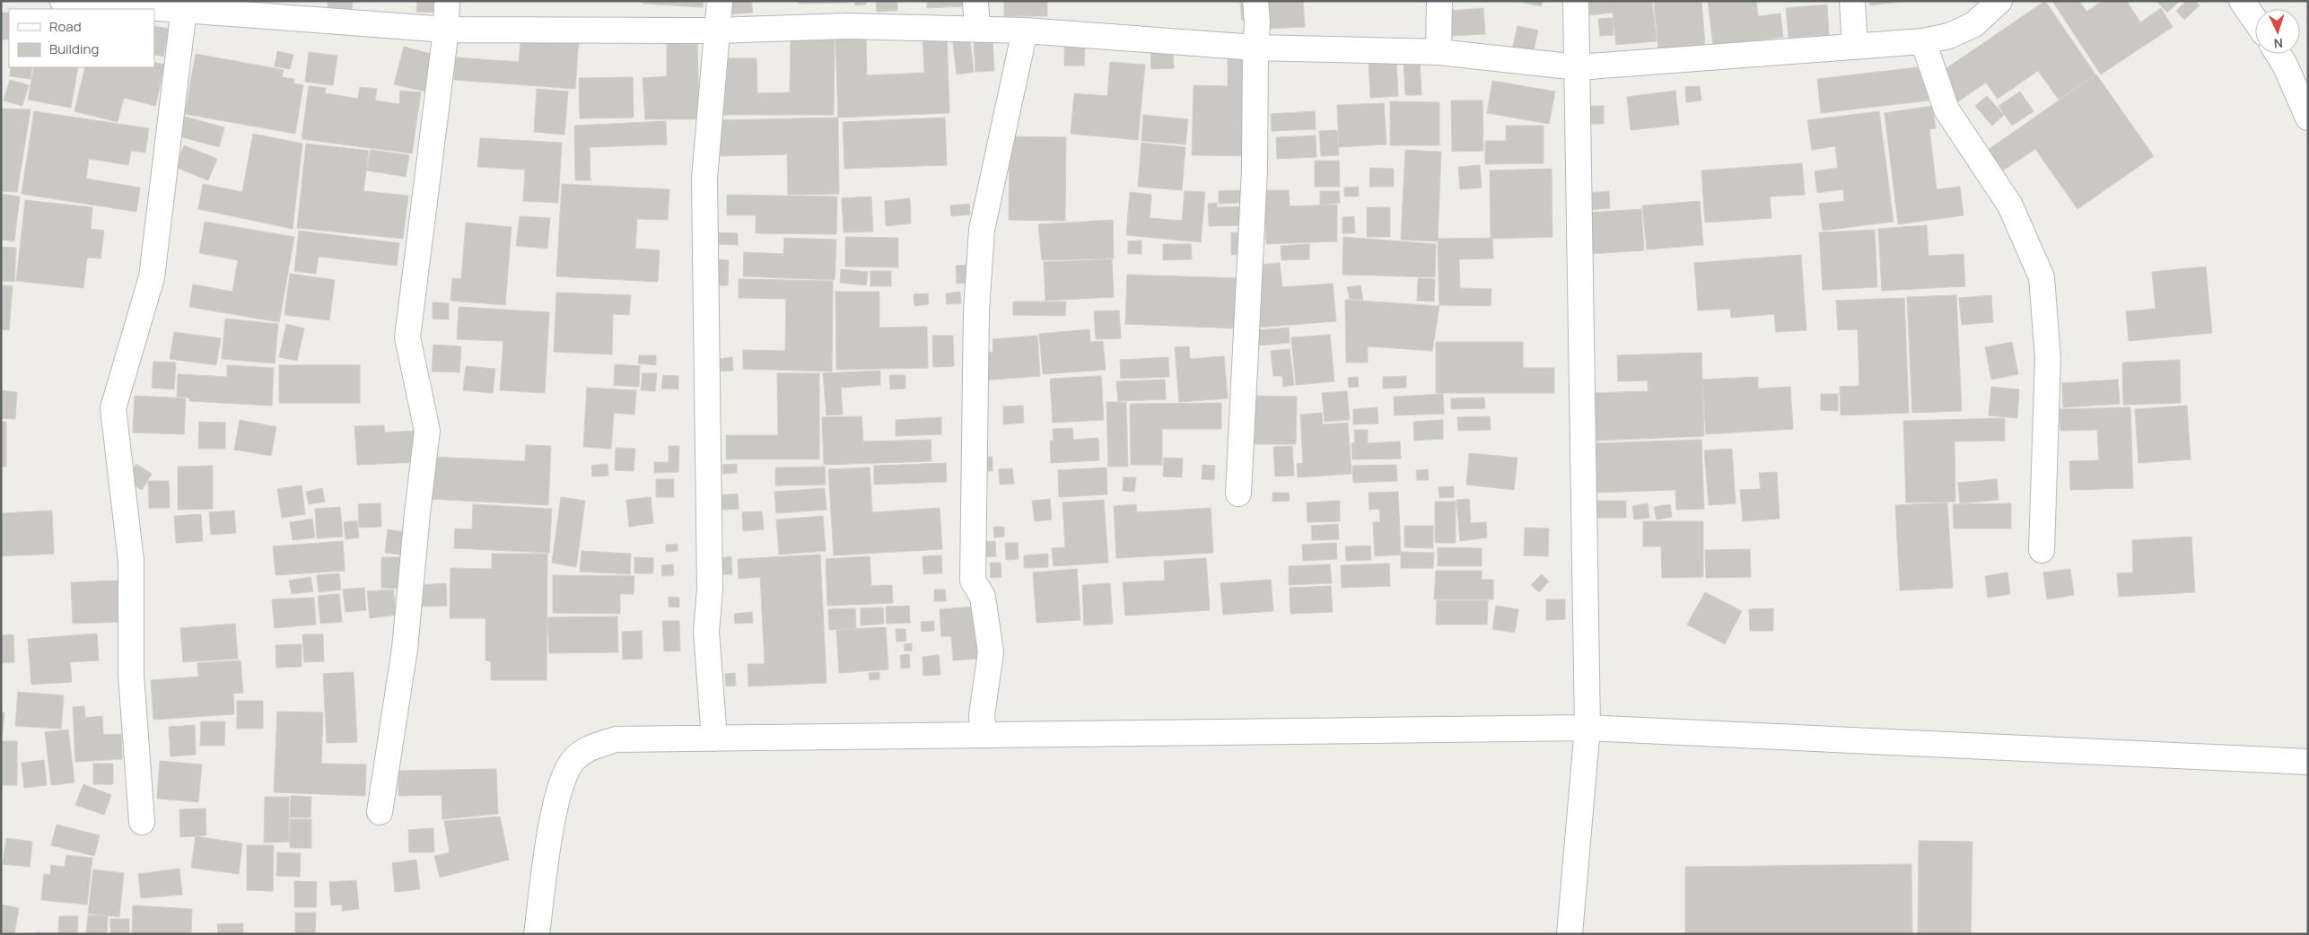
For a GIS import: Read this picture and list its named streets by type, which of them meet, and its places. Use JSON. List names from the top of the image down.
{
  "legend": ["Road", "Building"],
  "north": "bottom"
}
